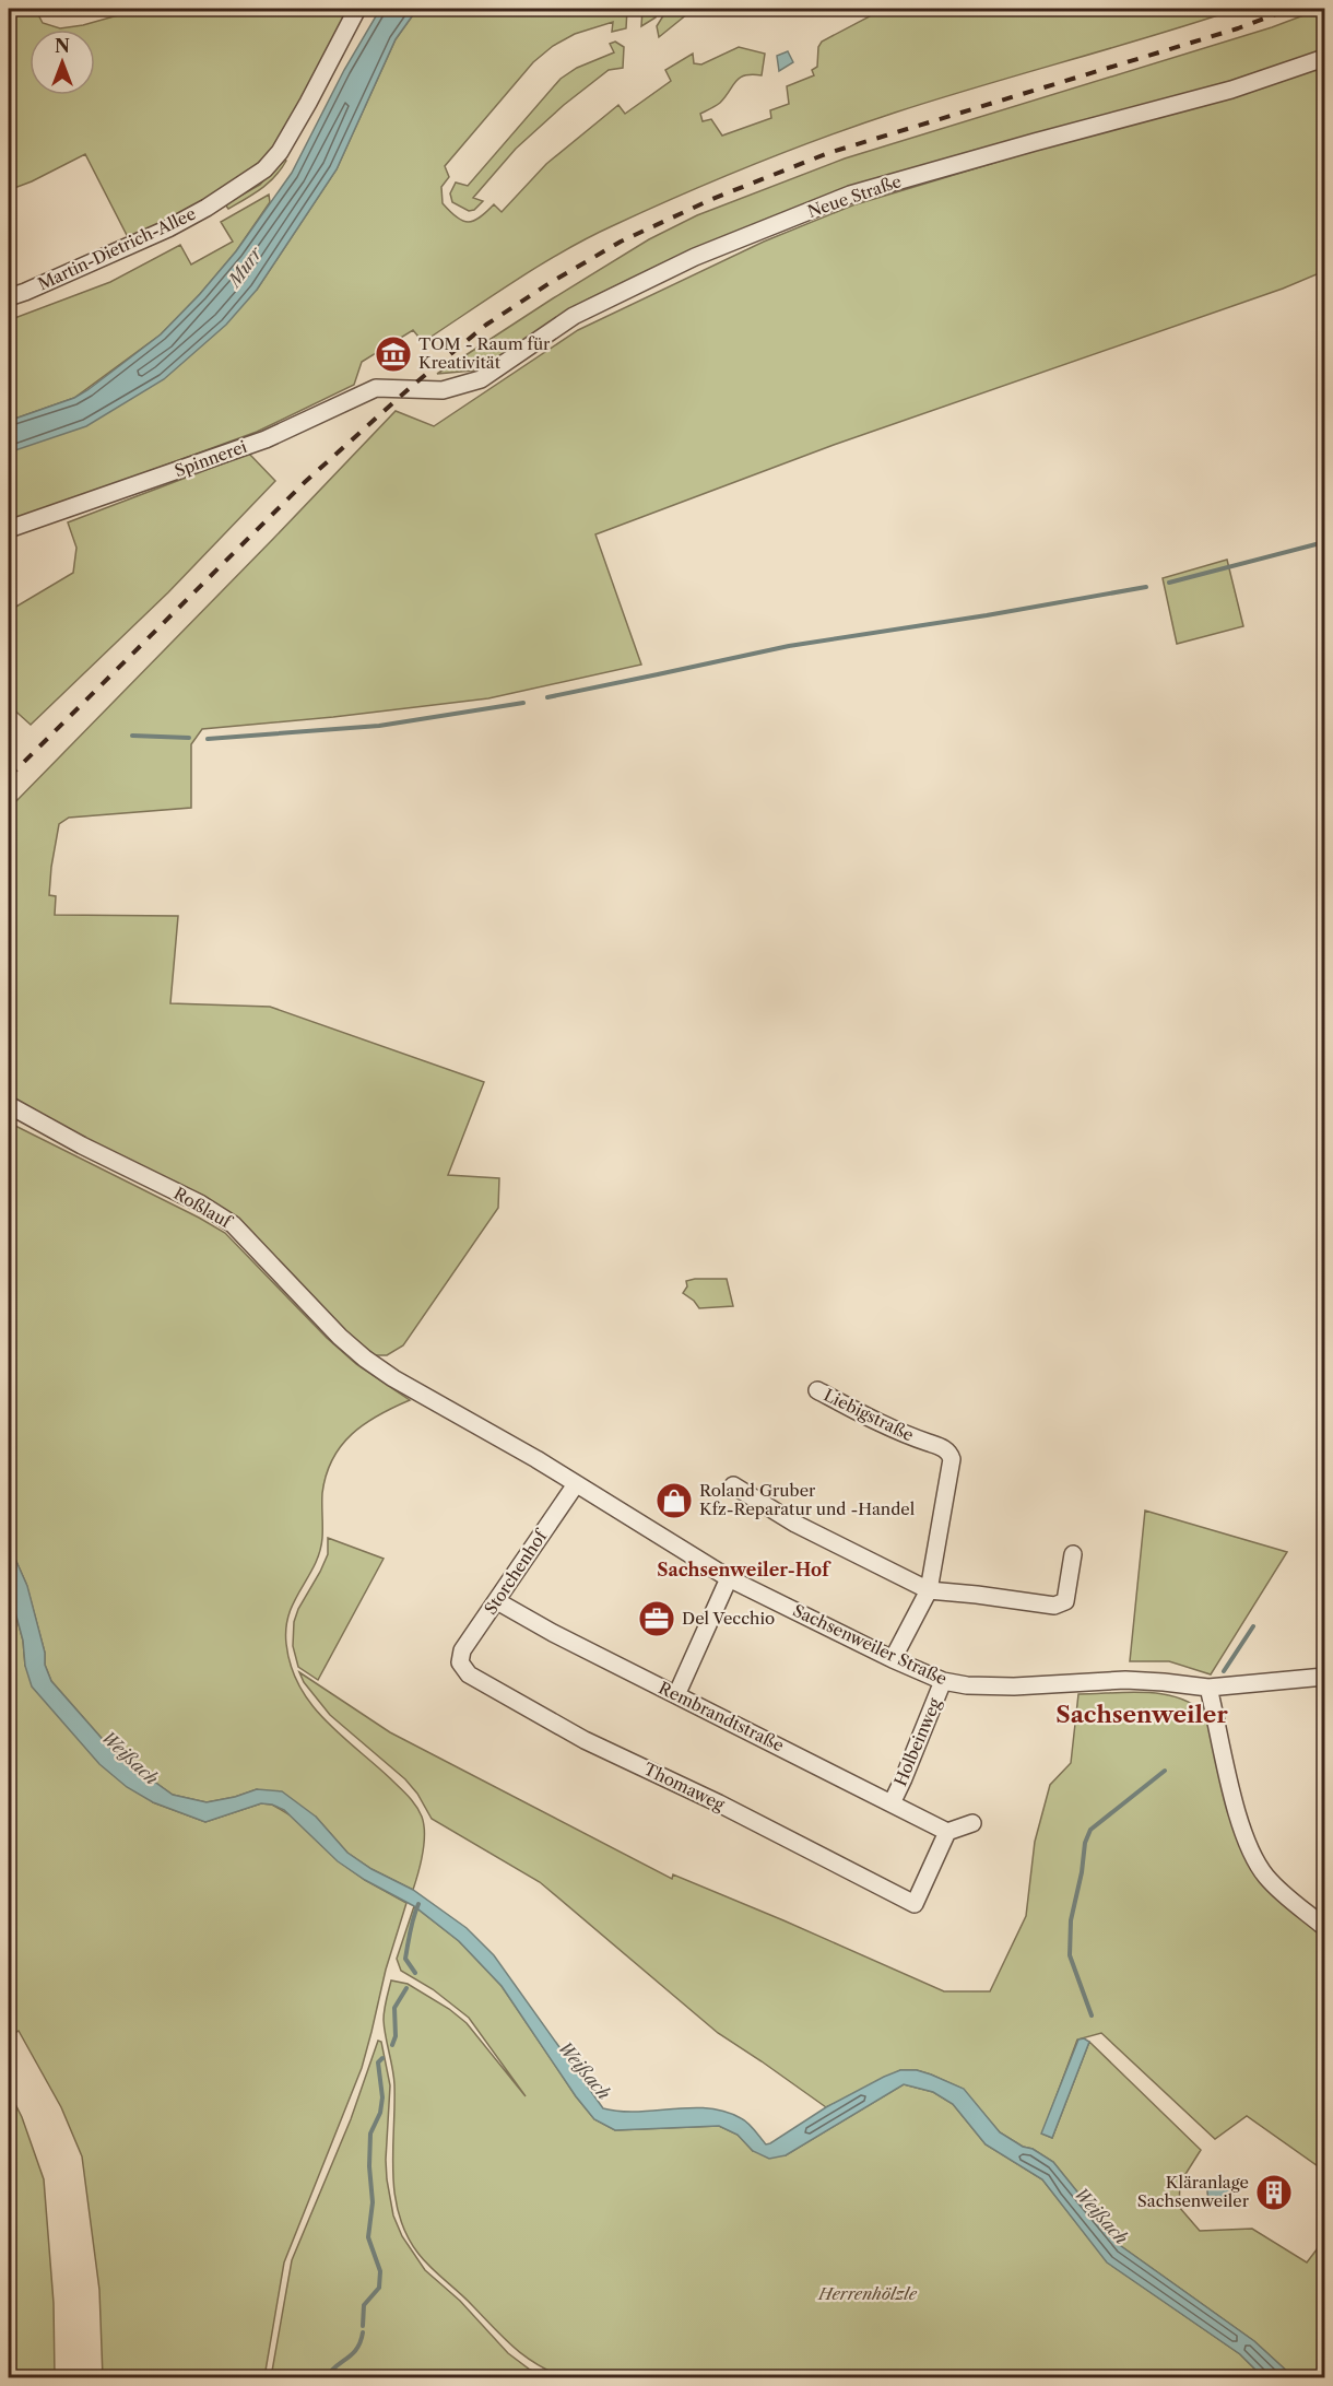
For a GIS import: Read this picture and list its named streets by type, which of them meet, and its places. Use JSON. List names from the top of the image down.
{
  "streets": {
    "street": [
      "Neue Straße",
      "Martin-Dietrich-Allee",
      "Spinnerei",
      "Roßlauf",
      "Liebigstraße",
      "Storchenhof",
      "Sachsenweiler Straße",
      "Rembrandtstraße",
      "Holbeinweg",
      "Thomaweg"
    ]
  },
  "crossings": [
    ["Neue Straße", "Spinnerei"],
    ["Roßlauf", "Sachsenweiler Straße"],
    ["Storchenhof", "Sachsenweiler Straße"],
    ["Storchenhof", "Rembrandtstraße"],
    ["Storchenhof", "Thomaweg"],
    ["Sachsenweiler Straße", "Holbeinweg"],
    ["Rembrandtstraße", "Holbeinweg"],
    ["Rembrandtstraße", "Thomaweg"]
  ],
  "districts": ["Sachsenweiler-Hof", "Sachsenweiler"],
  "water": ["Murr", "Weißach"],
  "parks": ["Herrenhölzle"],
  "places": {
    "museum": ["TOM - Raum für Kreativität"],
    "shop": ["Roland Gruber Kfz-Reparatur und -Handel"],
    "office": ["Del Vecchio"],
    "building": ["Kläranlage Sachsenweiler"]
  },
  "north": "top"
}
